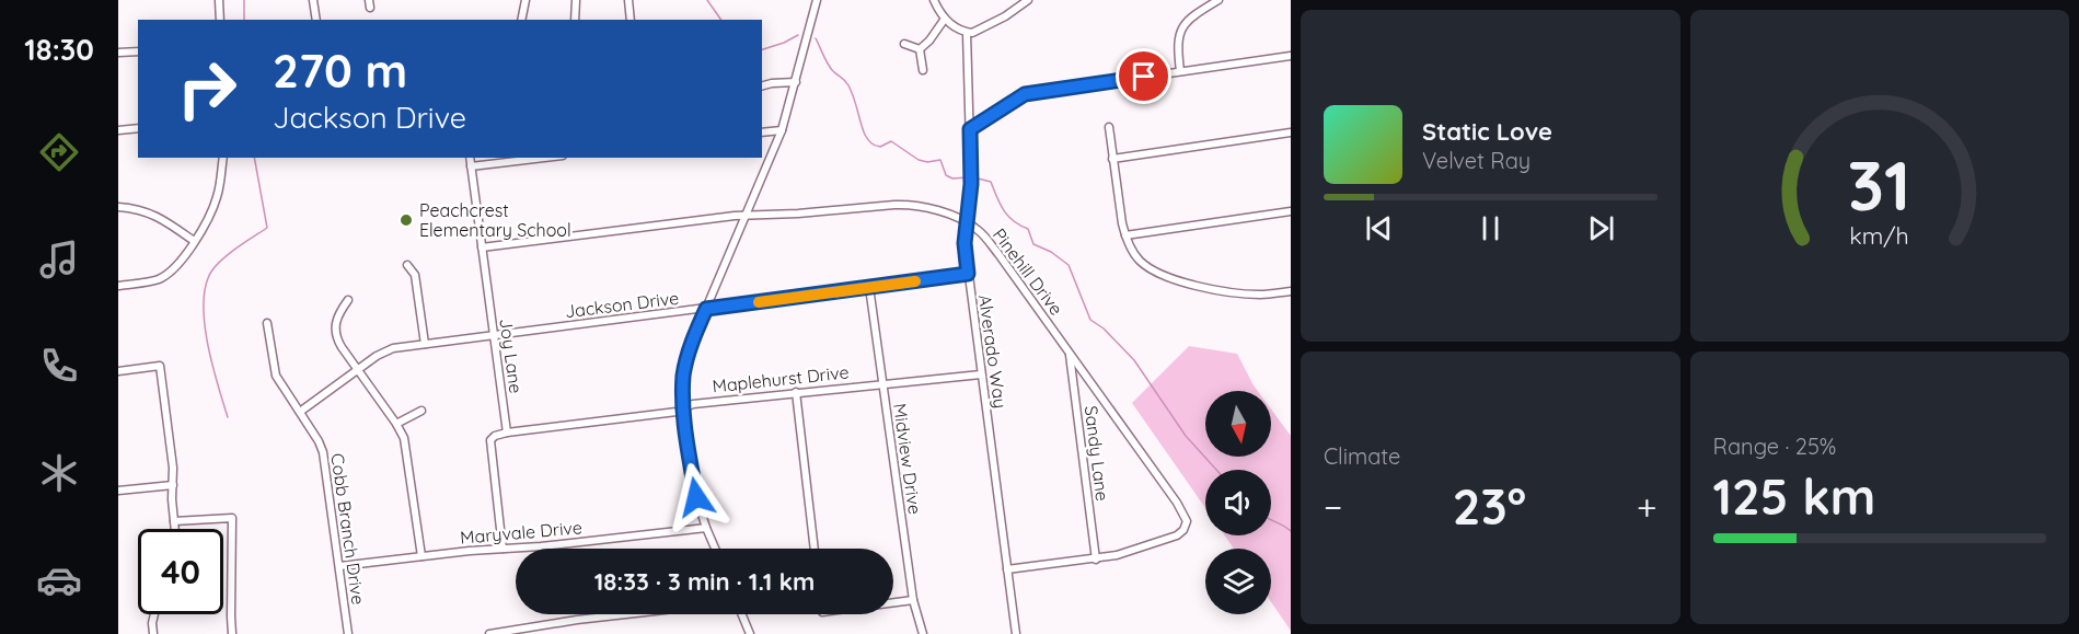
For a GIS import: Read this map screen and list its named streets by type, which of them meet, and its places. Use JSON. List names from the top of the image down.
{
  "streets": {
    "street": [
      "Pinehill Drive",
      "Jackson Drive",
      "Alverado Way",
      "Joy Lane",
      "Maplehurst Drive",
      "Sandy Lane",
      "Midview Drive",
      "Cobb Branch Drive",
      "Maryvale Drive"
    ]
  },
  "crossings": [
    ["Pinehill Drive", "Alverado Way"],
    ["Pinehill Drive", "Joy Lane"],
    ["Pinehill Drive", "Sandy Lane"],
    ["Jackson Drive", "Alverado Way"],
    ["Jackson Drive", "Joy Lane"],
    ["Jackson Drive", "Midview Drive"],
    ["Jackson Drive", "Cobb Branch Drive"],
    ["Alverado Way", "Maplehurst Drive"],
    ["Joy Lane", "Maplehurst Drive"],
    ["Maplehurst Drive", "Midview Drive"],
    ["Cobb Branch Drive", "Maryvale Drive"]
  ],
  "places": ["Peachcrest Elementary School"],
  "north": "bottom",
  "page": {
    "tabs": "18:30",
    "turn": ["270 m", "Jackson Drive"],
    "song": ["Static Love", "Velvet Ray"],
    "tile": [
      "Climate",
      ["Range · 25%", "125 km"]
    ],
    "heat": ["−", "23°", "+"],
    "limit": "40",
    "trip": "18:33 · 3 min · 1.1 km",
    "gauge": ["31", "km/h"]
  }
}
